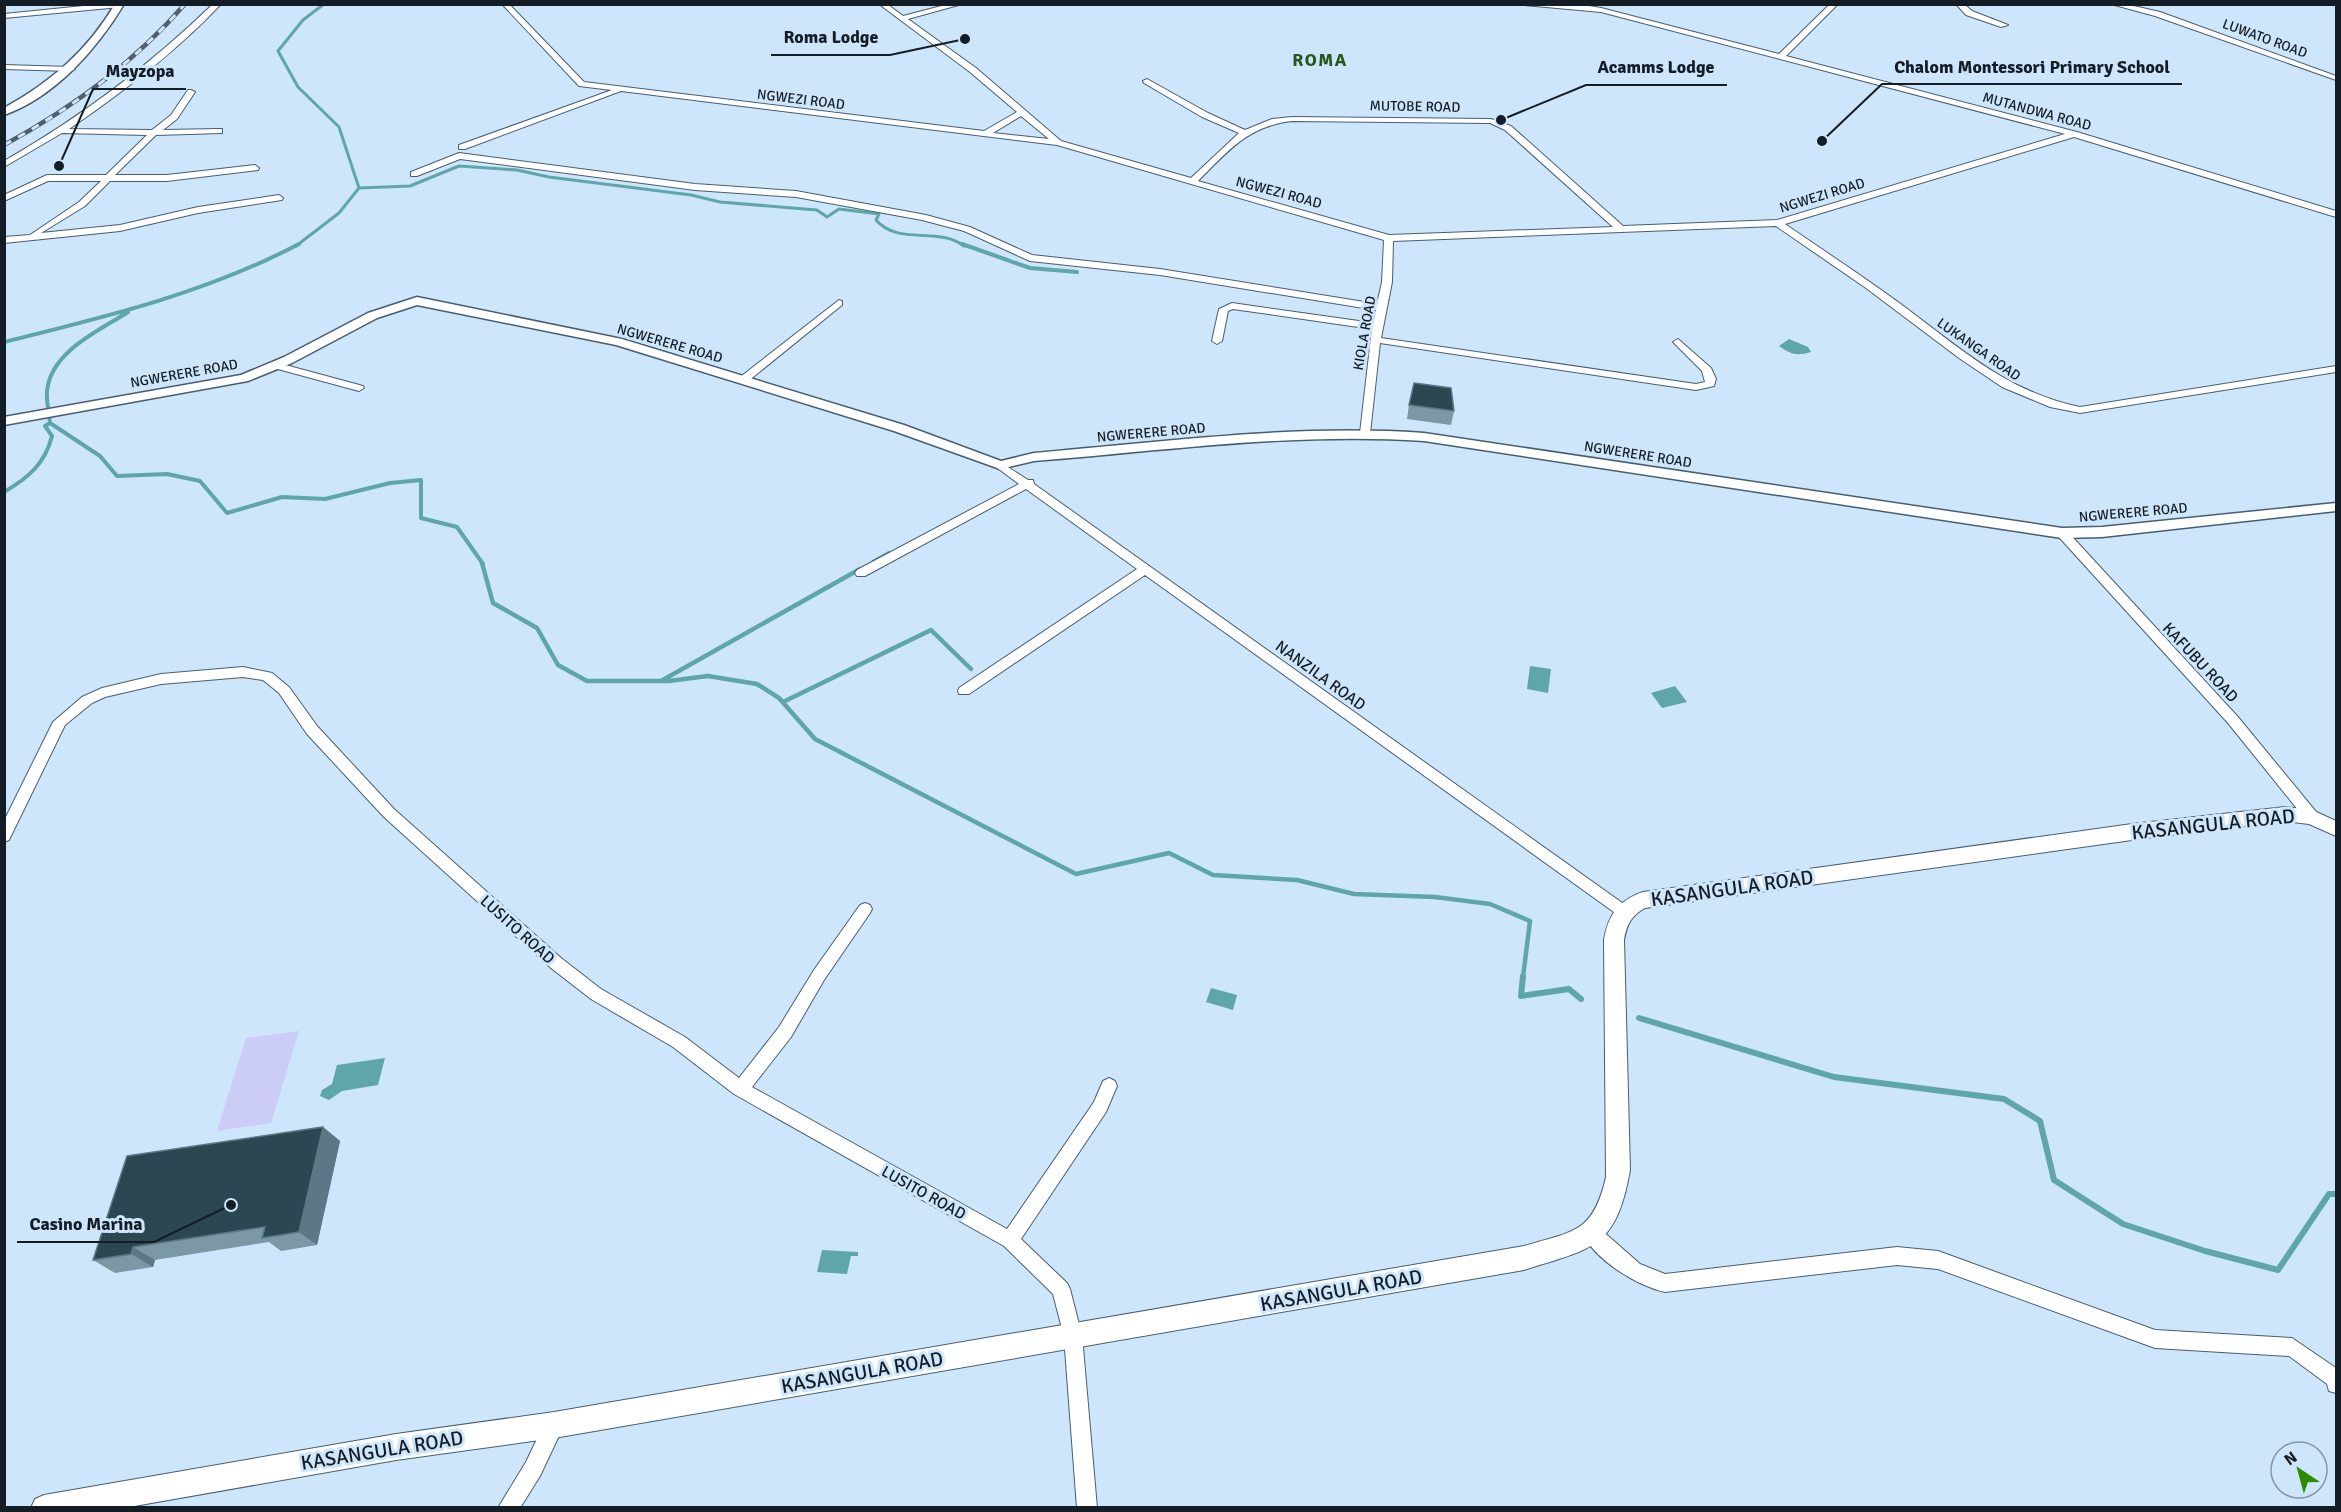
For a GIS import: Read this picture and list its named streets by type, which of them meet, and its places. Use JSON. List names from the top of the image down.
{
  "streets": {
    "main road": ["KASANGULA ROAD"],
    "street": [
      "LUWATO ROAD",
      "NGWEZI ROAD",
      "MUTOBE ROAD",
      "MUTANDWA ROAD",
      "KIOLA ROAD",
      "NGWERERE ROAD",
      "LUKANGA ROAD",
      "KAFUBU ROAD",
      "NANZILA ROAD",
      "LUSITO ROAD"
    ]
  },
  "crossings": [
    ["NGWEZI ROAD", "MUTOBE ROAD"],
    ["NGWEZI ROAD", "MUTANDWA ROAD"],
    ["NGWEZI ROAD", "KIOLA ROAD"],
    ["NGWEZI ROAD", "LUKANGA ROAD"],
    ["KIOLA ROAD", "NGWERERE ROAD"],
    ["NGWERERE ROAD", "KAFUBU ROAD"],
    ["NGWERERE ROAD", "NANZILA ROAD"],
    ["KAFUBU ROAD", "KASANGULA ROAD"],
    ["NANZILA ROAD", "KASANGULA ROAD"],
    ["KASANGULA ROAD", "LUSITO ROAD"]
  ],
  "districts": ["ROMA"],
  "places": [
    "Roma Lodge",
    "Acamms Lodge",
    "Chalom Montessori Primary School",
    "Mayzopa",
    "Casino Marina"
  ],
  "north": "top left"
}
